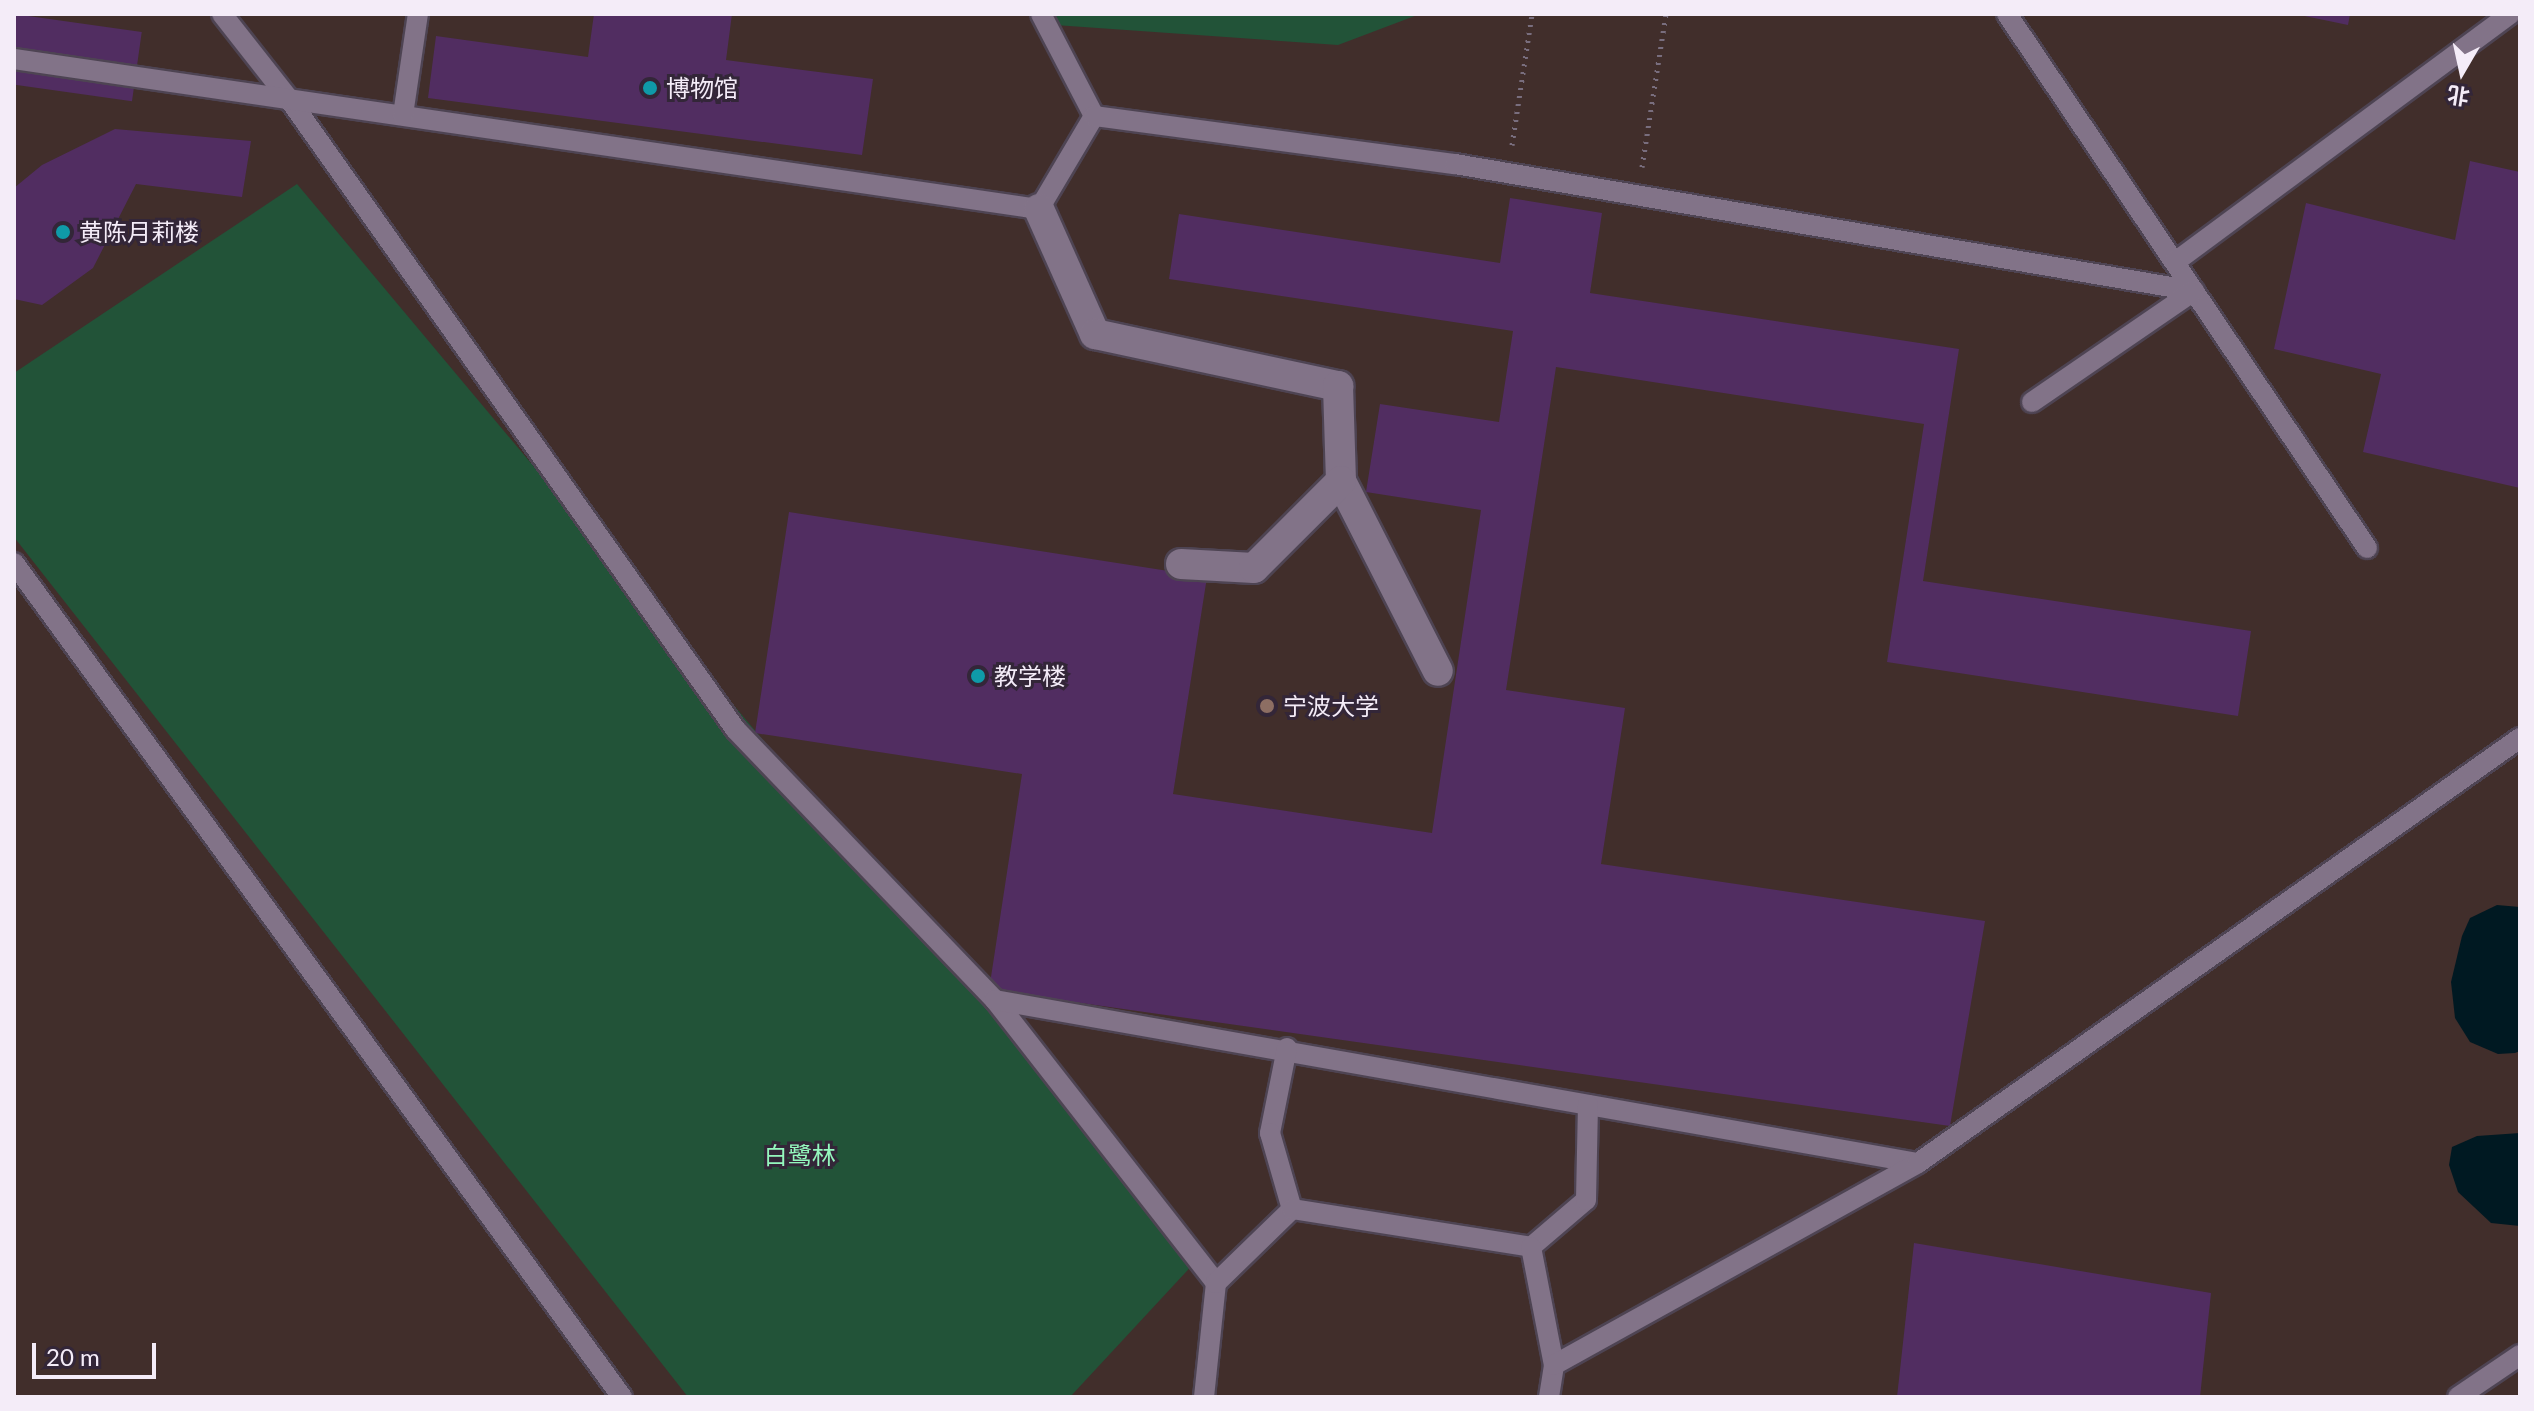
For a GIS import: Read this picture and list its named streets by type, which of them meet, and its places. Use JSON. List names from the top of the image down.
{
  "parks": ["白鹭林"],
  "places": [
    "博物馆",
    "黄陈月莉楼",
    "教学楼",
    "宁波大学"
  ],
  "scale_bar": "20 m",
  "north": "bottom"
}
